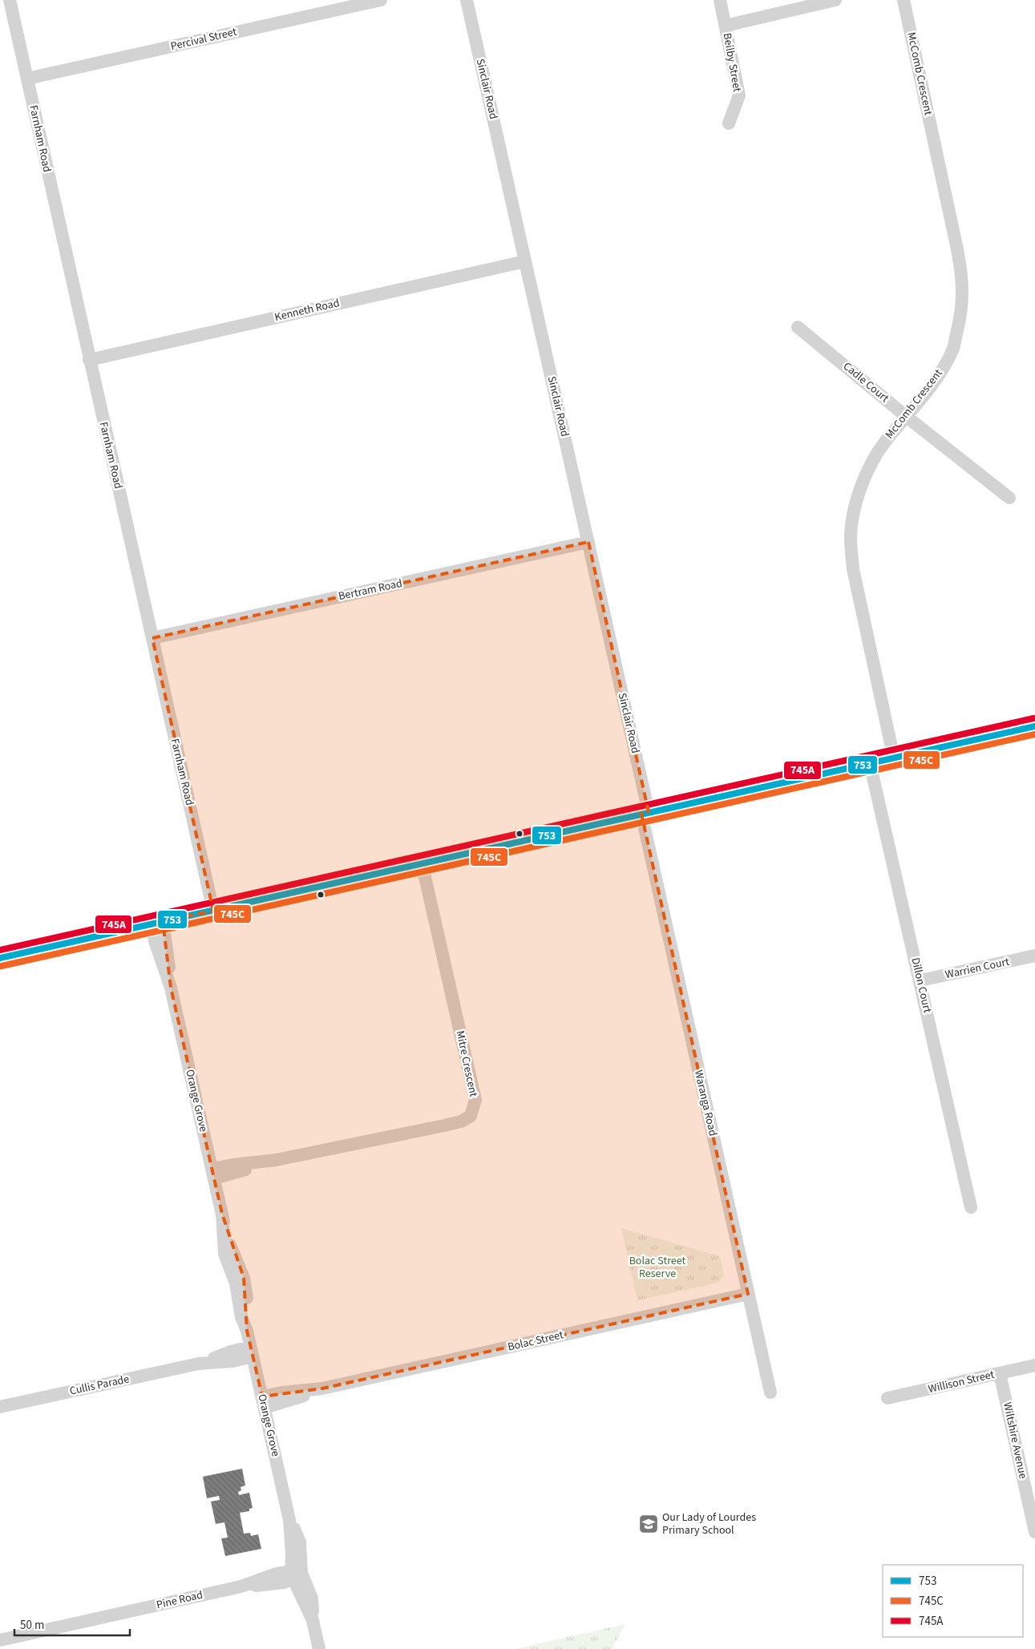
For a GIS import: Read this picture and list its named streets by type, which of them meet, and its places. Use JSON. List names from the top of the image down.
{
  "streets": {
    "street": [
      "Percival Street",
      "Beilby Street",
      "McComb Crescent",
      "Sinclair Road",
      "Farnham Road",
      "Kenneth Road",
      "Cadle Court",
      "Bertram Road",
      "Warrien Court",
      "Dillon Court",
      "Mitre Crescent",
      "Orange Grove",
      "Waranga Road",
      "Bolac Street",
      "Willison Street",
      "Cullis Parade",
      "Wiltshire Avenue",
      "Pine Road"
    ]
  },
  "crossings": [
    ["Percival Street", "Farnham Road"],
    ["McComb Crescent", "Cadle Court"],
    ["Sinclair Road", "Kenneth Road"],
    ["Sinclair Road", "Bertram Road"],
    ["Sinclair Road", "Waranga Road"],
    ["Farnham Road", "Kenneth Road"],
    ["Farnham Road", "Bertram Road"],
    ["Warrien Court", "Dillon Court"],
    ["Mitre Crescent", "Orange Grove"],
    ["Orange Grove", "Bolac Street"],
    ["Orange Grove", "Cullis Parade"],
    ["Orange Grove", "Pine Road"],
    ["Waranga Road", "Bolac Street"],
    ["Willison Street", "Wiltshire Avenue"]
  ],
  "parks": ["Bolac Street Reserve"],
  "places": {
    "school or university": ["Our Lady of Lourdes Primary School"]
  },
  "lines": ["transit line 745A", "transit line 753", "transit line 745C"],
  "legend": ["753", "745C", "745A"],
  "scale_bar": "50 m"
}
